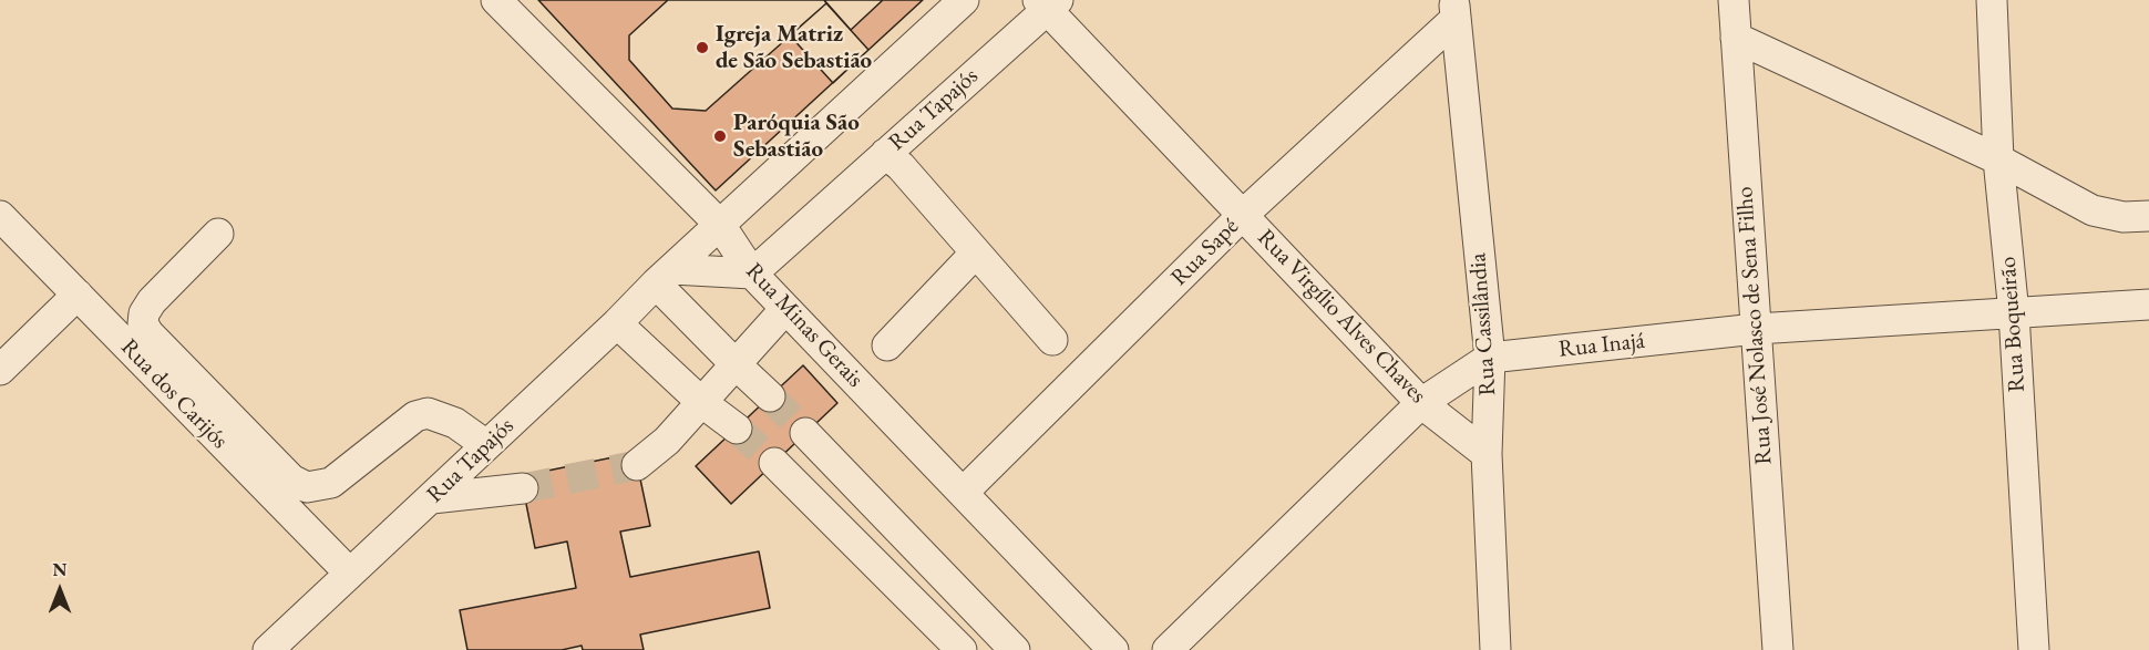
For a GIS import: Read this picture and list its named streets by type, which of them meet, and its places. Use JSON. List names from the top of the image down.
{
  "streets": {
    "street": [
      "Rua Tapajós",
      "Rua Sapé",
      "Rua Virgílio Alves Chaves",
      "Rua Cassilândia",
      "Rua Boqueirão",
      "Rua Minas Gerais",
      "Rua José Nolasco de Sena Filho",
      "Rua Inajá",
      "Rua dos Carijós"
    ]
  },
  "crossings": [
    ["Rua Tapajós", "Rua Virgílio Alves Chaves"],
    ["Rua Tapajós", "Rua Minas Gerais"],
    ["Rua Tapajós", "Rua dos Carijós"],
    ["Rua Sapé", "Rua Virgílio Alves Chaves"],
    ["Rua Sapé", "Rua Cassilândia"],
    ["Rua Sapé", "Rua Minas Gerais"],
    ["Rua Virgílio Alves Chaves", "Rua Cassilândia"],
    ["Rua Virgílio Alves Chaves", "Rua Inajá"],
    ["Rua Cassilândia", "Rua Inajá"],
    ["Rua Boqueirão", "Rua Inajá"],
    ["Rua José Nolasco de Sena Filho", "Rua Inajá"]
  ],
  "places": ["Igreja Matriz de São Sebastião", "Paróquia São Sebastião"],
  "north": "top"
}
